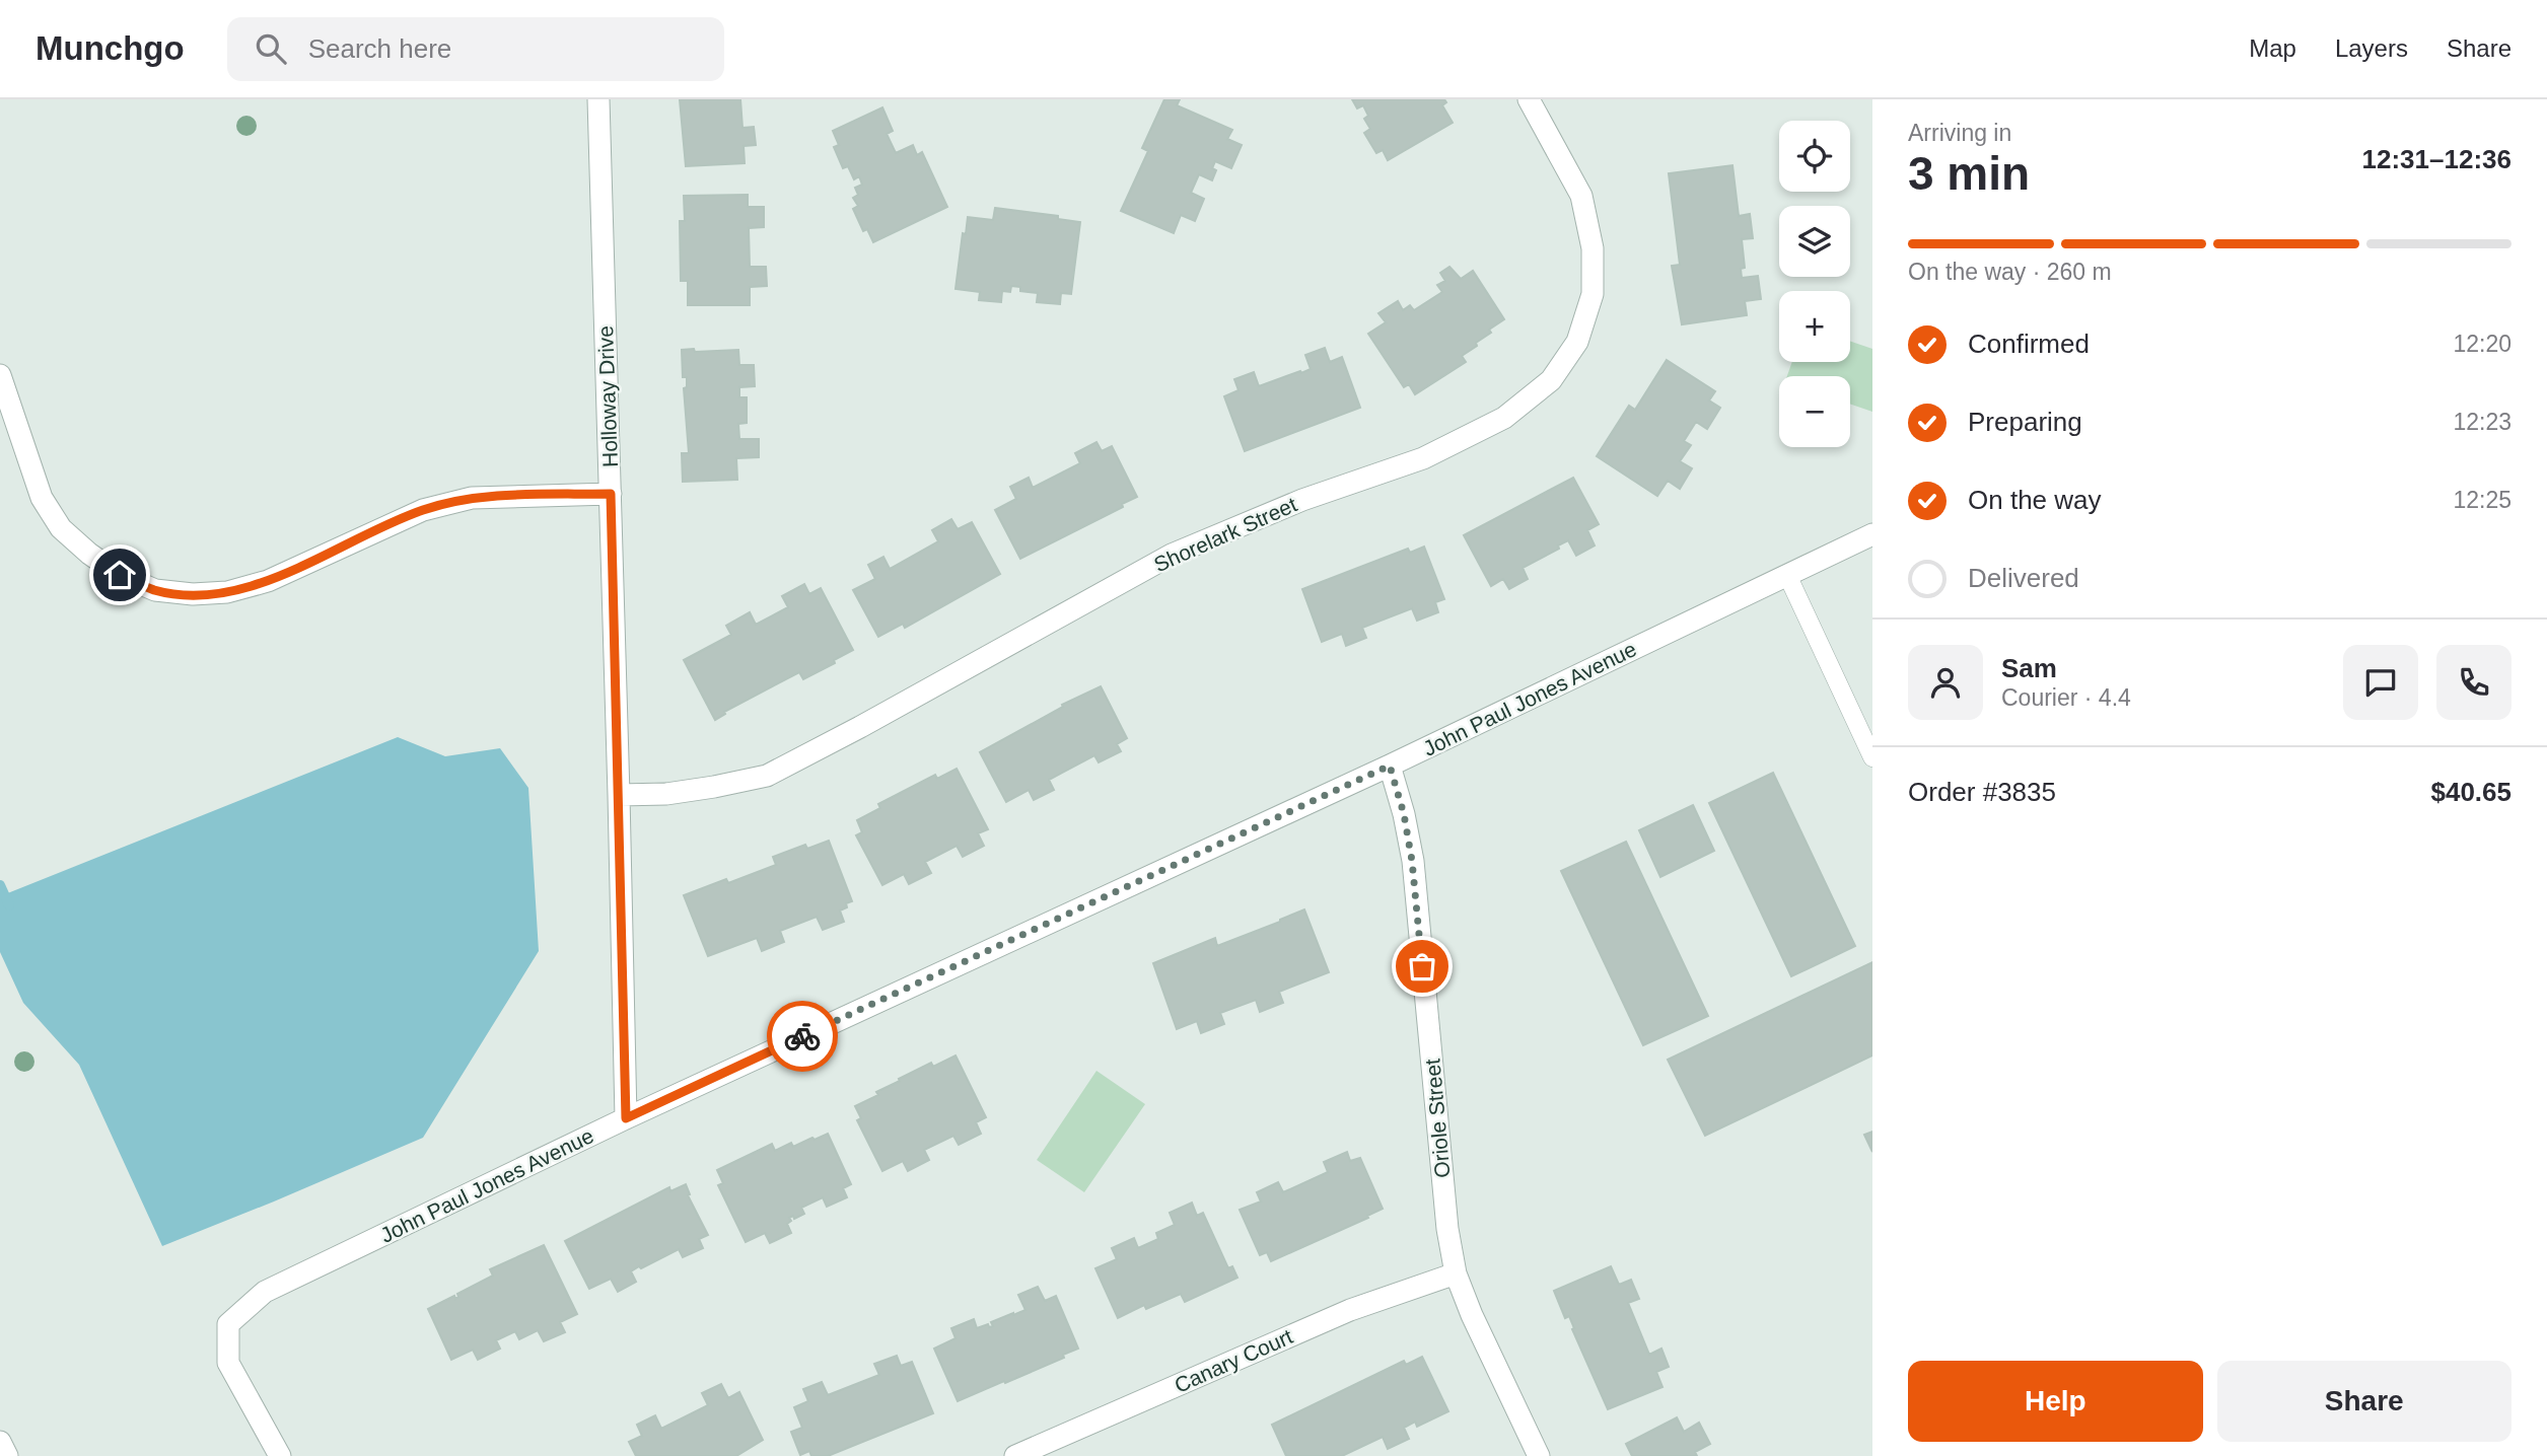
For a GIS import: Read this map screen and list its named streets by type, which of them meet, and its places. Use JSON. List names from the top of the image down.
{
  "streets": {
    "street": [
      "Holloway Drive",
      "Shorelark Street",
      "John Paul Jones Avenue",
      "Oriole Street",
      "Canary Court"
    ]
  },
  "crossings": [
    ["Holloway Drive", "Shorelark Street"],
    ["Holloway Drive", "John Paul Jones Avenue"],
    ["John Paul Jones Avenue", "Oriole Street"],
    ["Oriole Street", "Canary Court"]
  ],
  "page": {
    "header": "Munchgo",
    "search": "Search here",
    "nav": ["Map", "Layers", "Share"],
    "heading": ["3 min", "Arriving in", "12:31–12:36"],
    "panel": [
      "Sam",
      "Courier · 4.4",
      "Order #3835",
      "$40.65"
    ],
    "map_buttons": ["+", "−"],
    "bar": "On the way · 260 m",
    "list": [
      ["Confirmed", "12:20"],
      ["Preparing", "12:23"],
      ["On the way", "12:25"],
      "Delivered"
    ],
    "buttons": ["Help", "Share"]
  }
}
